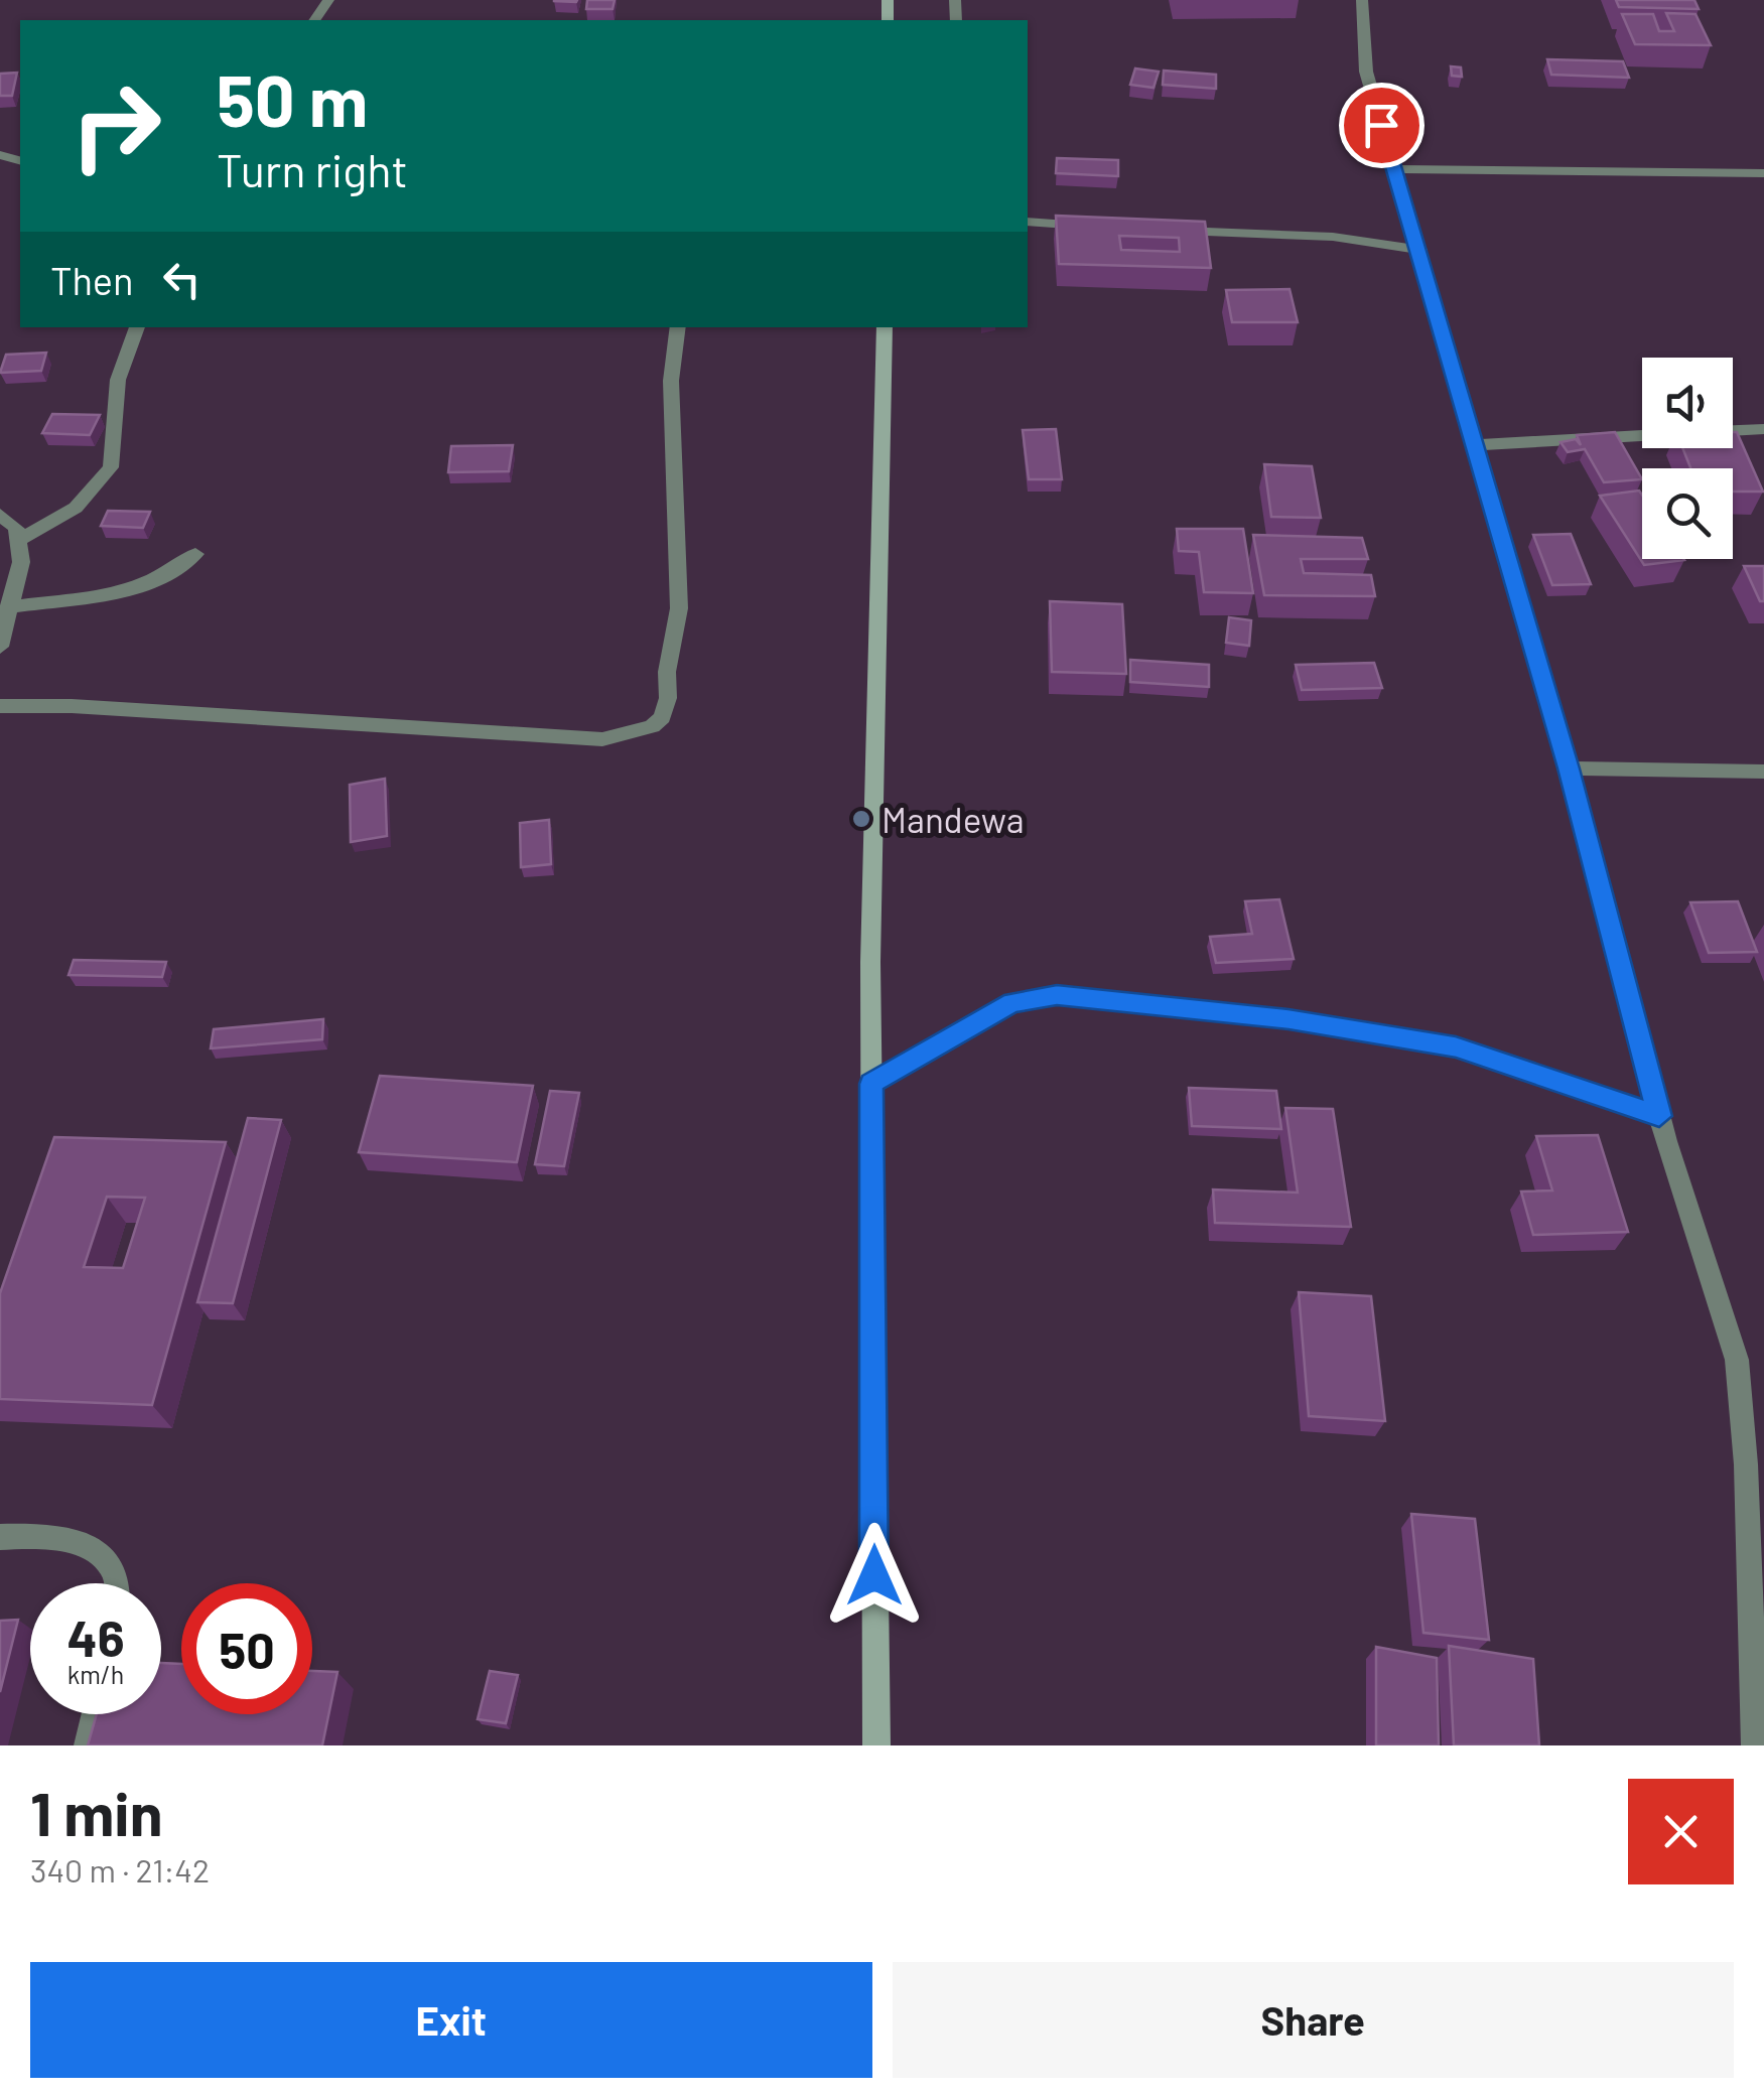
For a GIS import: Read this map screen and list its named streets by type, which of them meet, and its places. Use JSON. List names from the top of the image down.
{
  "places": ["Mandewa"],
  "page": {
    "turn": ["50 m", "Turn right"],
    "then": "Then",
    "speed": "46 km/h",
    "limit": "50",
    "heading": ["1 min", "340 m · 21:42"],
    "buttons": ["Exit", "Share"]
  }
}
